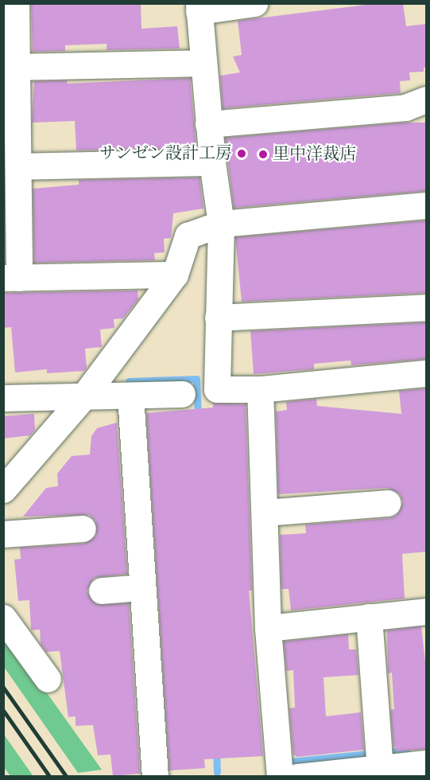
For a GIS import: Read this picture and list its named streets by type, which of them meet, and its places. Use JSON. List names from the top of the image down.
{
  "places": ["サンゼン設計工房", "里中洋裁店"]
}
